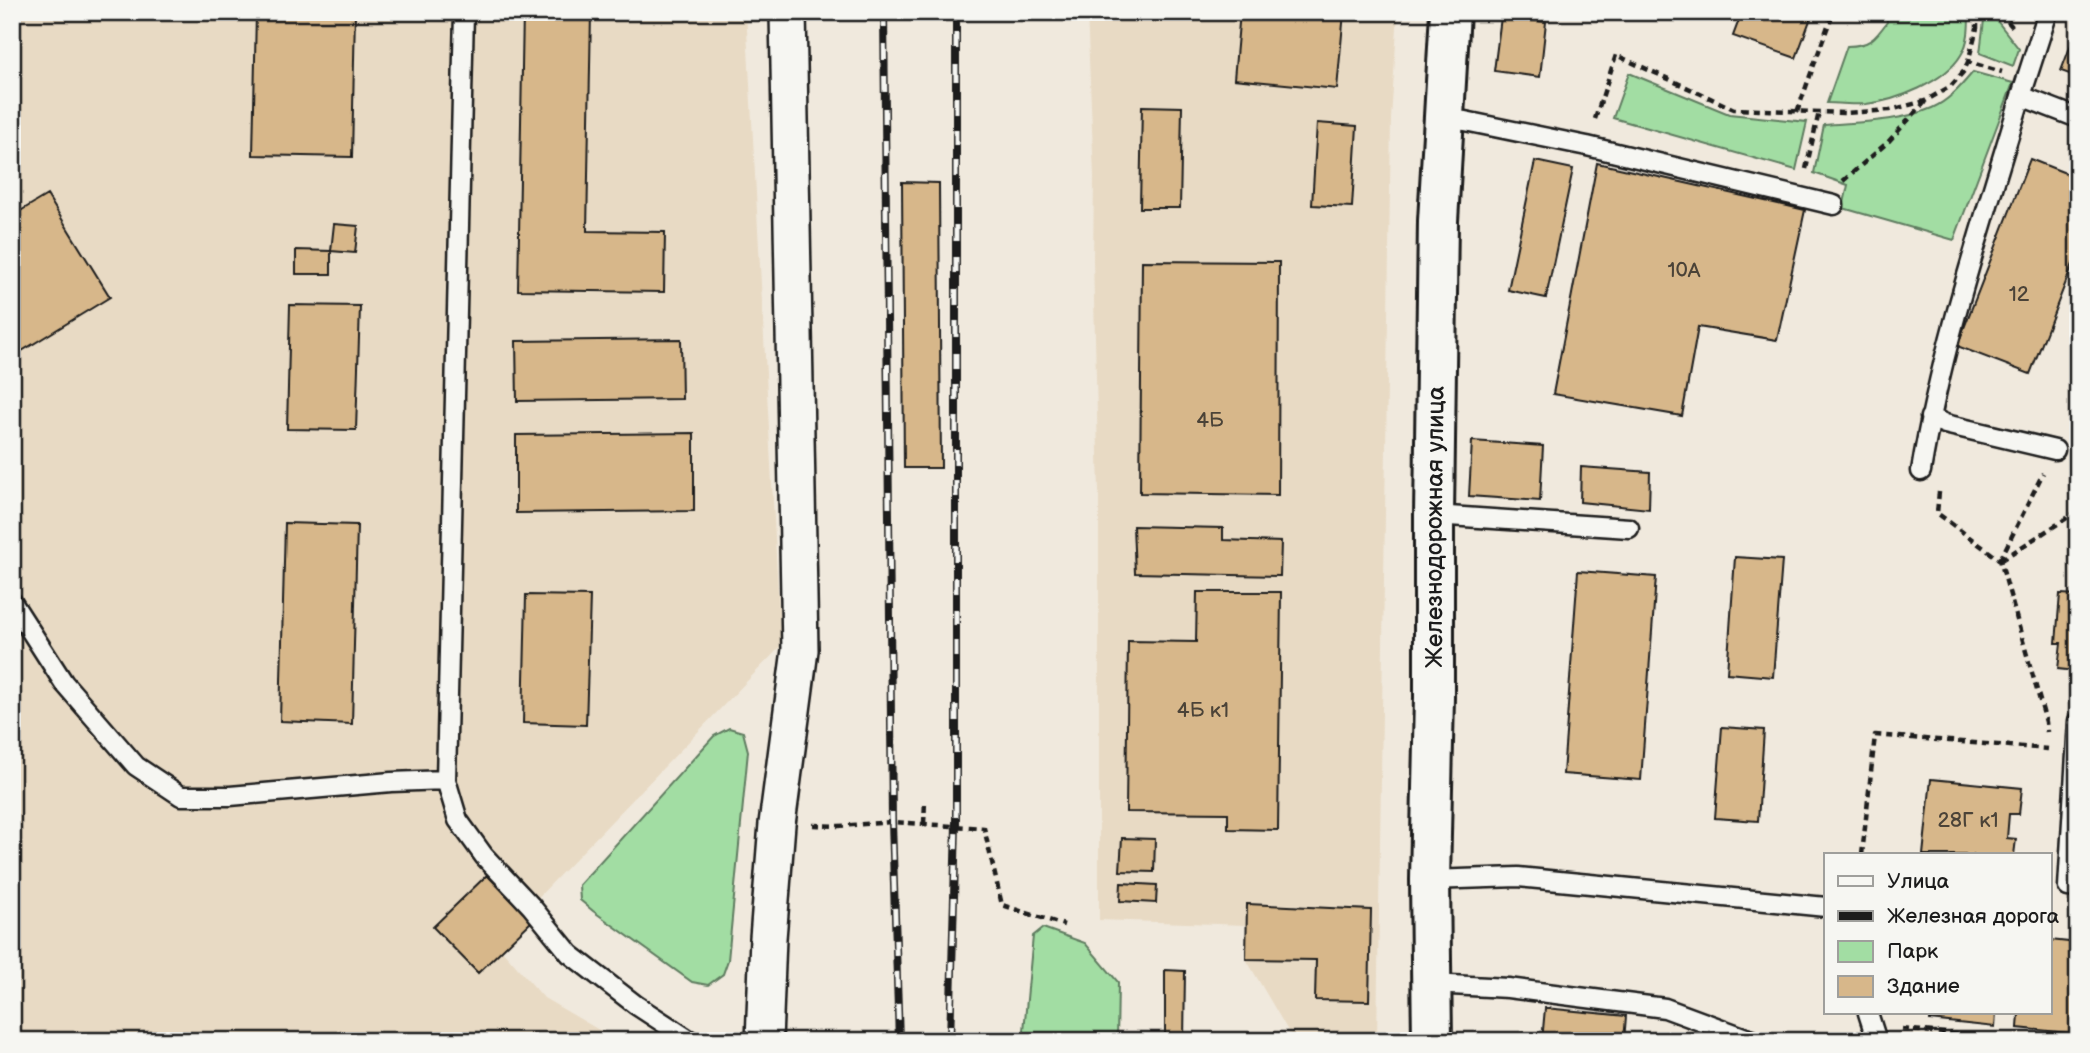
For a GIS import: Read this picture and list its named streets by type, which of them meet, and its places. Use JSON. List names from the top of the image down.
{
  "streets": {
    "street": ["Железнодорожная улица"]
  },
  "house_numbers": [
    "10А",
    "12",
    "4Б",
    "4Б к1",
    "28Г к1"
  ],
  "legend": [
    "Улица",
    "Железная дорога",
    "Парк",
    "Здание"
  ]
}
